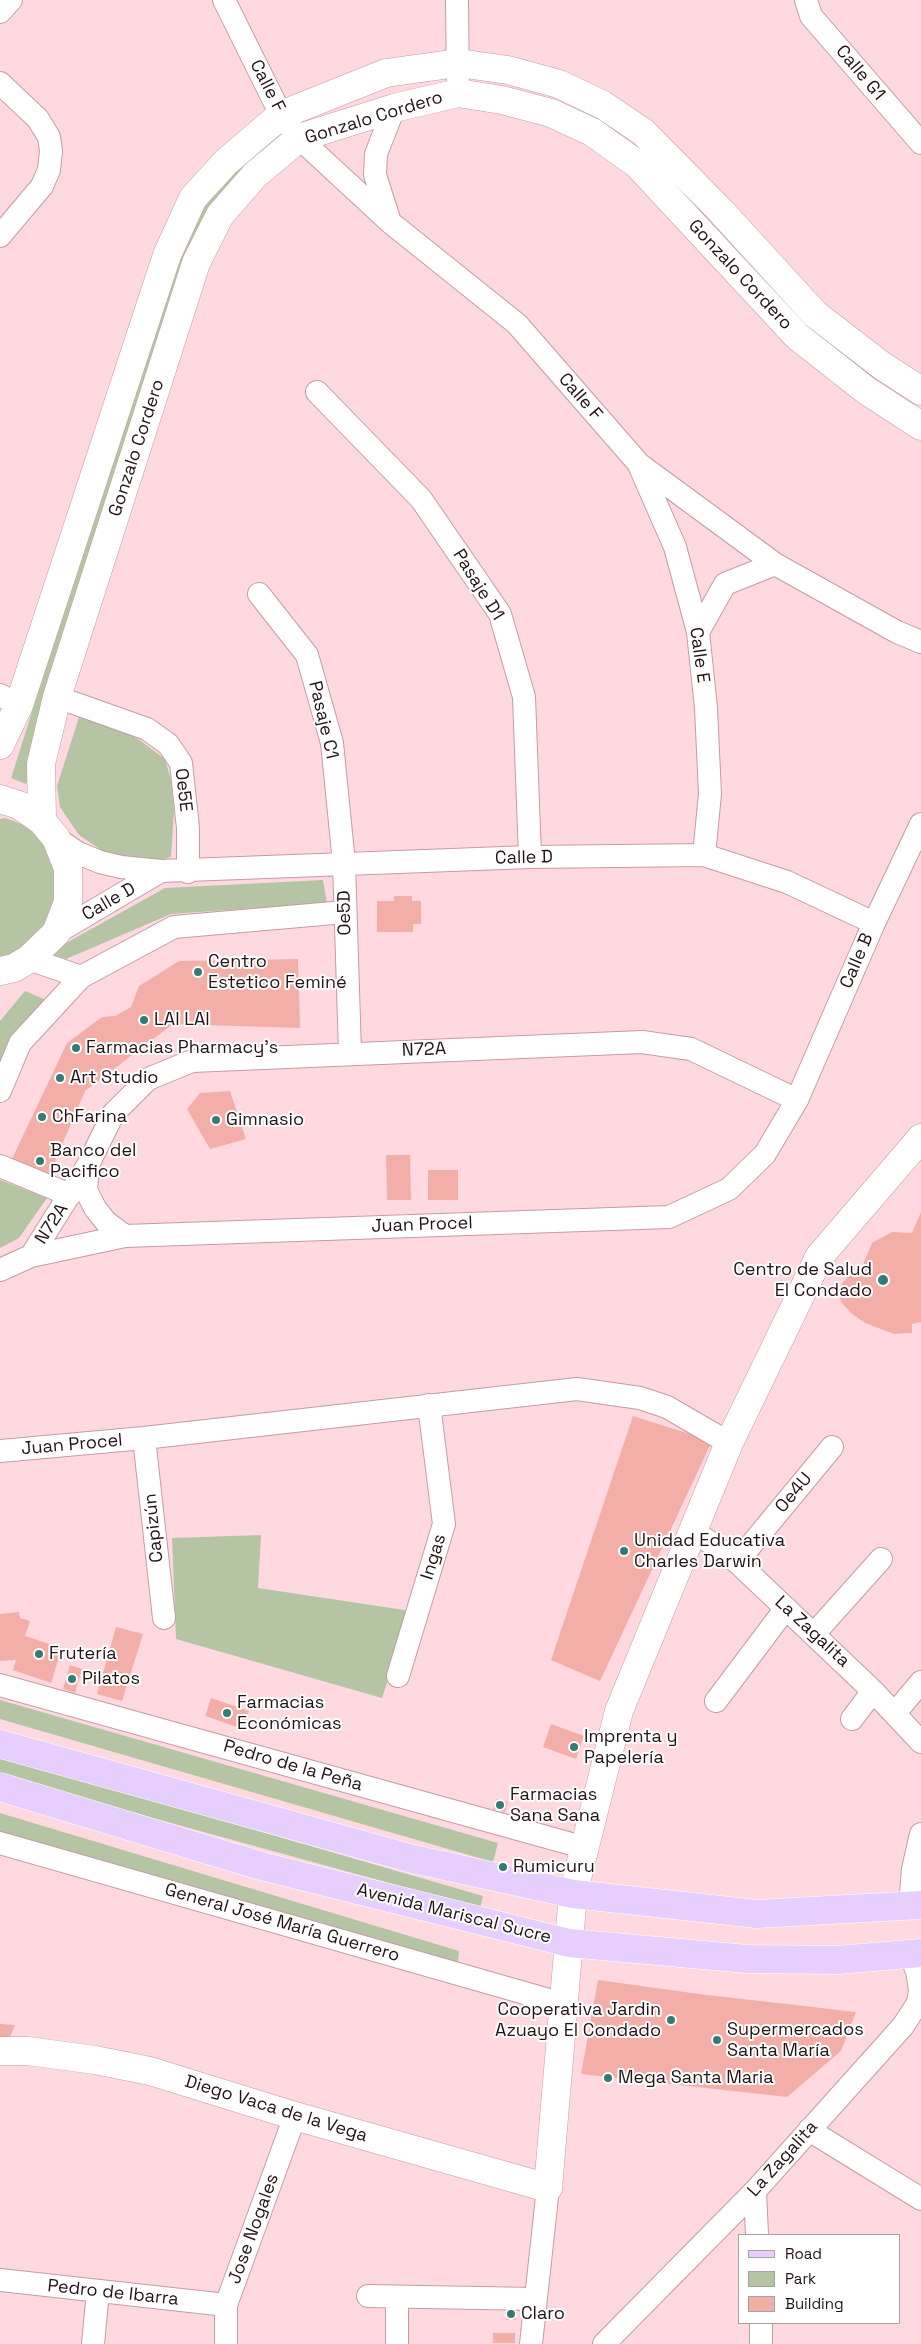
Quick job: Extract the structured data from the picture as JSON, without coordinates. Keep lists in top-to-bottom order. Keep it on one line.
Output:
{"streets":{"main road":["Avenida Mariscal Sucre"],"street":["Calle G1","Calle F","Gonzalo Cordero","Pasaje D1","Calle E","Pasaje C1","Oe5E","Calle D","Oe5D","Calle B","N72A","Juan Procel","Oe4U","Capizún","Ingas","La Zagalita","Pedro de la Peña","General José María Guerrero","Diego Vaca de la Vega","Jose Nogales","Pedro de Ibarra"]},"crossings":[["Calle F","Gonzalo Cordero"],["Calle F","Calle E"],["Gonzalo Cordero","Oe5E"],["Gonzalo Cordero","Calle D"],["Pasaje D1","Calle D"],["Calle E","Calle D"],["Pasaje C1","Calle D"],["Pasaje C1","Oe5D"],["Oe5E","Calle D"],["Calle D","Oe5D"],["Calle D","Calle B"],["Oe5D","N72A"],["Calle B","N72A"],["Calle B","Juan Procel"],["N72A","Juan Procel"],["Juan Procel","Capizún"],["Juan Procel","Ingas"],["Oe4U","La Zagalita"],["La Zagalita","Avenida Mariscal Sucre"],["Diego Vaca de la Vega","Jose Nogales"],["Jose Nogales","Pedro de Ibarra"]],"places":["Centro Estetico Feminé","LAI LAI","Farmacias Pharmacy's","Art Studio","ChFarina","Gimnasio","Banco del Pacifico","Centro de Salud El Condado","Unidad Educativa Charles Darwin","Frutería","Pilatos","Farmacias Económicas","Imprenta y Papelería","Farmacias Sana Sana","Rumicuru","Cooperativa Jardin Azuayo El Condado","Supermercados Santa María","Mega Santa Maria","Claro"],"legend":["Road","Park","Building"]}
